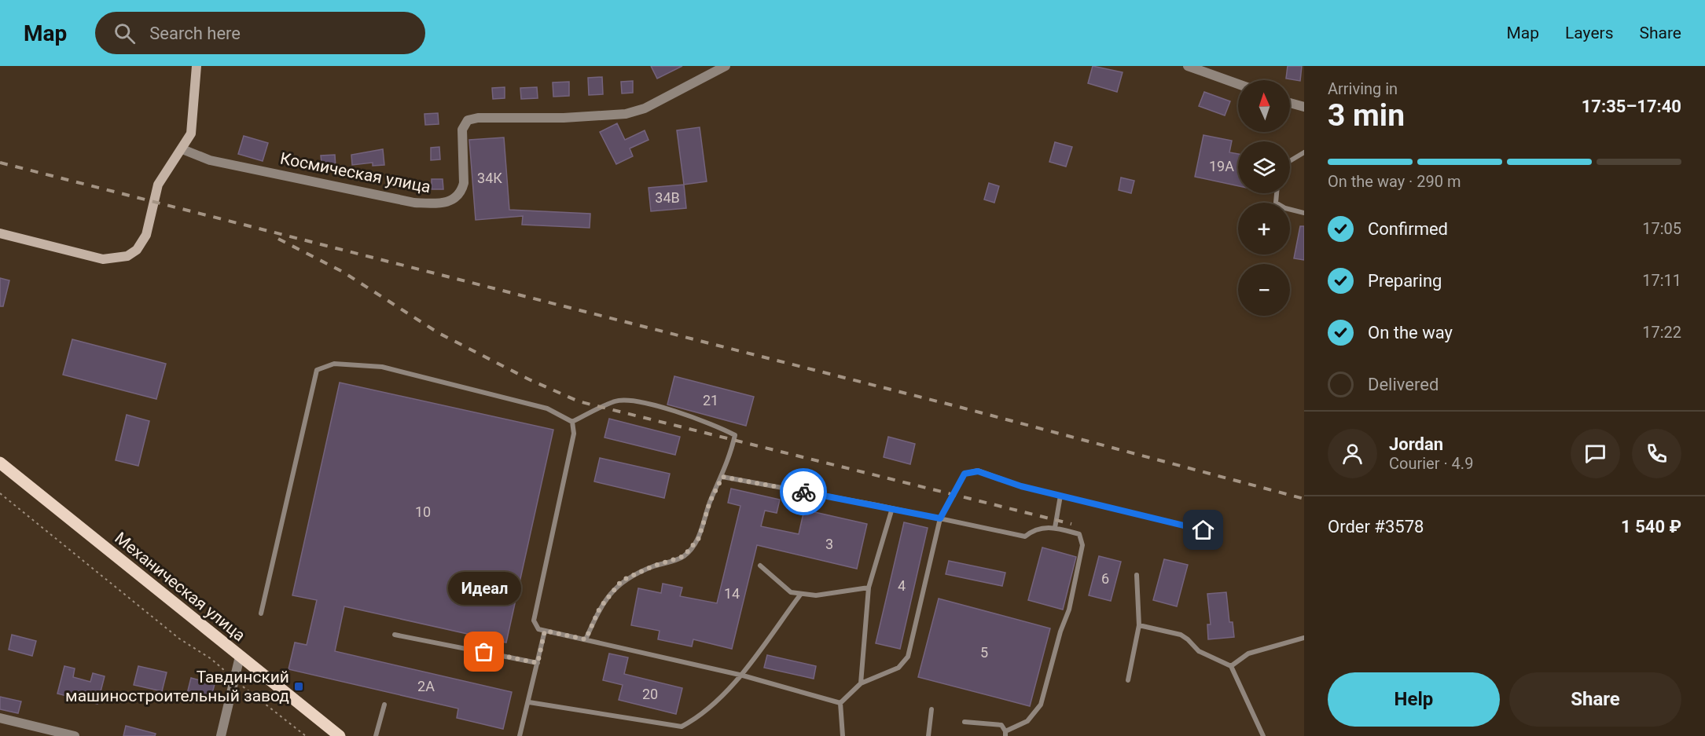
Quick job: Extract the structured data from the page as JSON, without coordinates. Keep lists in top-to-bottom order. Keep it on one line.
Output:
{"streets":{"main road":["Механическая улица"],"street":["Космическая улица"]},"places":{"other":["Идеал"],"transit":["Тавдинский машиностроительный завод"]},"house_numbers":["19А","34К","34В","21","10","3","6","4","14","5","2А","20"],"north":"top","page":{"header":"Map","search":"Search here","nav":["Map","Layers","Share"],"heading":["3 min","Arriving in","17:35–17:40"],"panel":["Jordan","Courier · 4.9","Order #3578","1 540 ₽"],"map_buttons":["+","−"],"bar":"On the way · 290 m","list":[["Confirmed","17:05"],["Preparing","17:11"],["On the way","17:22"],"Delivered"],"bubble":"Идеал","buttons":["Help","Share"]}}
